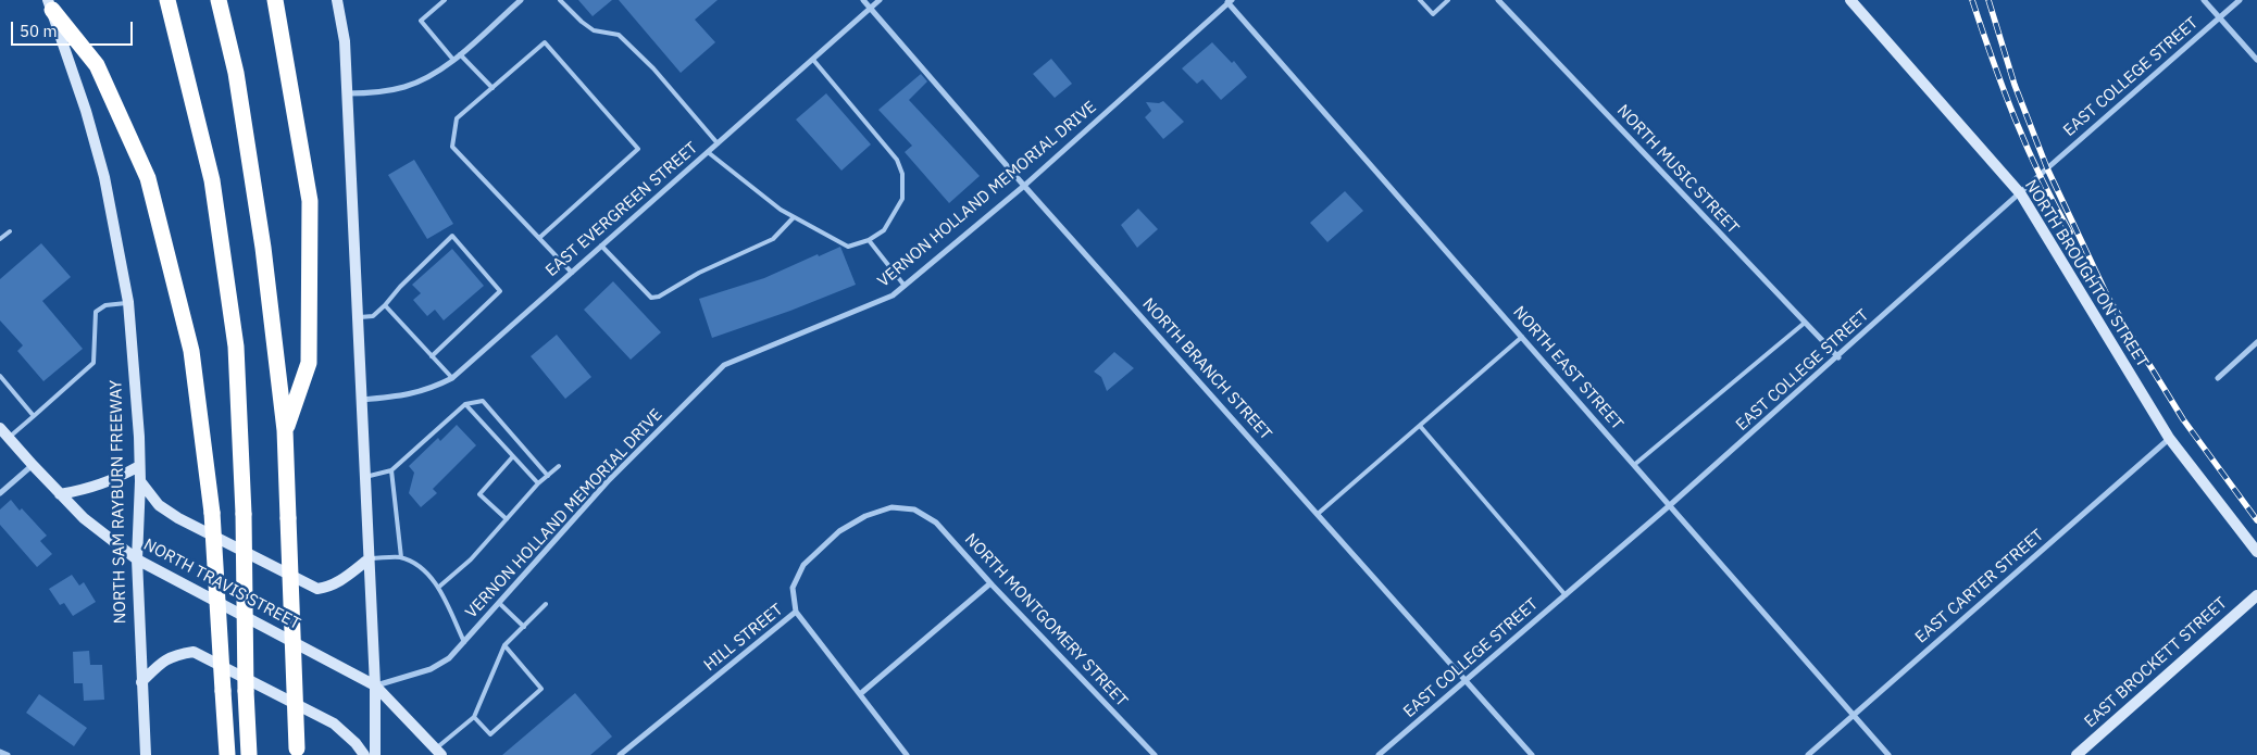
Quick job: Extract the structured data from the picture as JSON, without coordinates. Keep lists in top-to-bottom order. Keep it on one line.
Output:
{"streets":{"main road":["NORTH BROUGHTON STREET","NORTH SAM RAYBURN FREEWAY","NORTH TRAVIS STREET","EAST BROCKETT STREET"],"street":["EAST COLLEGE STREET","NORTH MUSIC STREET","VERNON HOLLAND MEMORIAL DRIVE","EAST EVERGREEN STREET","NORTH EAST STREET","NORTH BRANCH STREET","EAST CARTER STREET","NORTH MONTGOMERY STREET","HILL STREET"]},"crossings":[["EAST COLLEGE STREET","NORTH MUSIC STREET"],["EAST COLLEGE STREET","NORTH BROUGHTON STREET"],["EAST COLLEGE STREET","NORTH EAST STREET"],["EAST COLLEGE STREET","NORTH BRANCH STREET"],["VERNON HOLLAND MEMORIAL DRIVE","NORTH EAST STREET"],["VERNON HOLLAND MEMORIAL DRIVE","NORTH BRANCH STREET"],["VERNON HOLLAND MEMORIAL DRIVE","NORTH TRAVIS STREET"],["EAST EVERGREEN STREET","NORTH BRANCH STREET"],["NORTH BROUGHTON STREET","EAST CARTER STREET"],["NORTH EAST STREET","EAST CARTER STREET"],["NORTH SAM RAYBURN FREEWAY","NORTH TRAVIS STREET"],["NORTH MONTGOMERY STREET","HILL STREET"]],"scale_bar":"50 m"}
